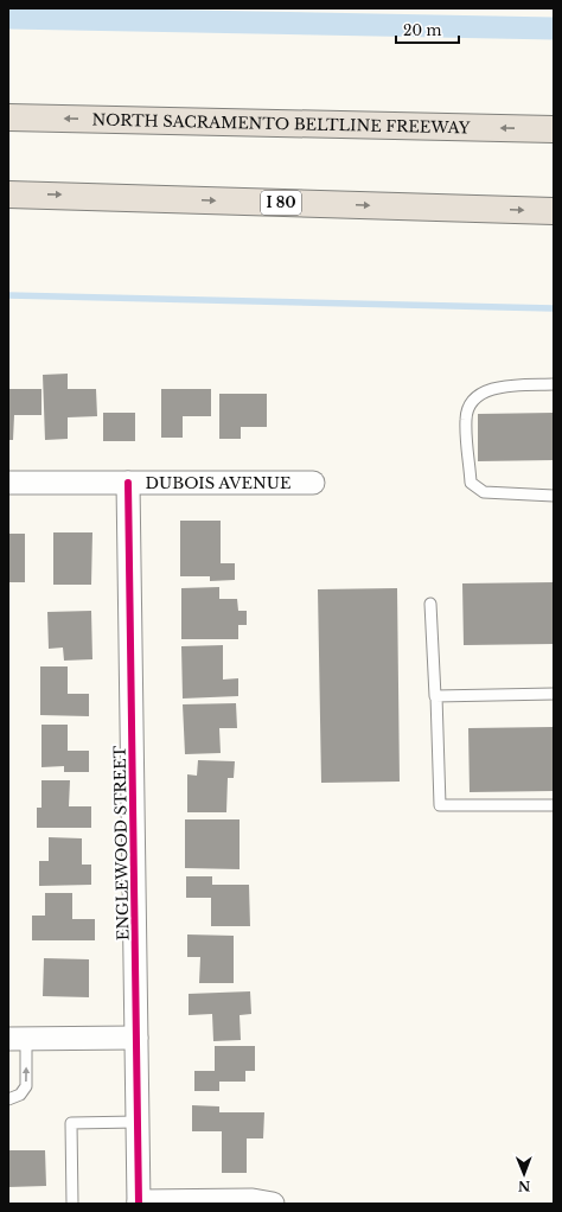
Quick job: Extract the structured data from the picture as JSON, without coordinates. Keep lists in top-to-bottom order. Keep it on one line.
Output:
{"streets":{"highway":["NORTH SACRAMENTO BELTLINE FREEWAY","I 80"],"street":["DUBOIS AVENUE","ENGLEWOOD STREET"]},"crossings":[["DUBOIS AVENUE","ENGLEWOOD STREET"]],"scale_bar":"20 m","north":"bottom"}
